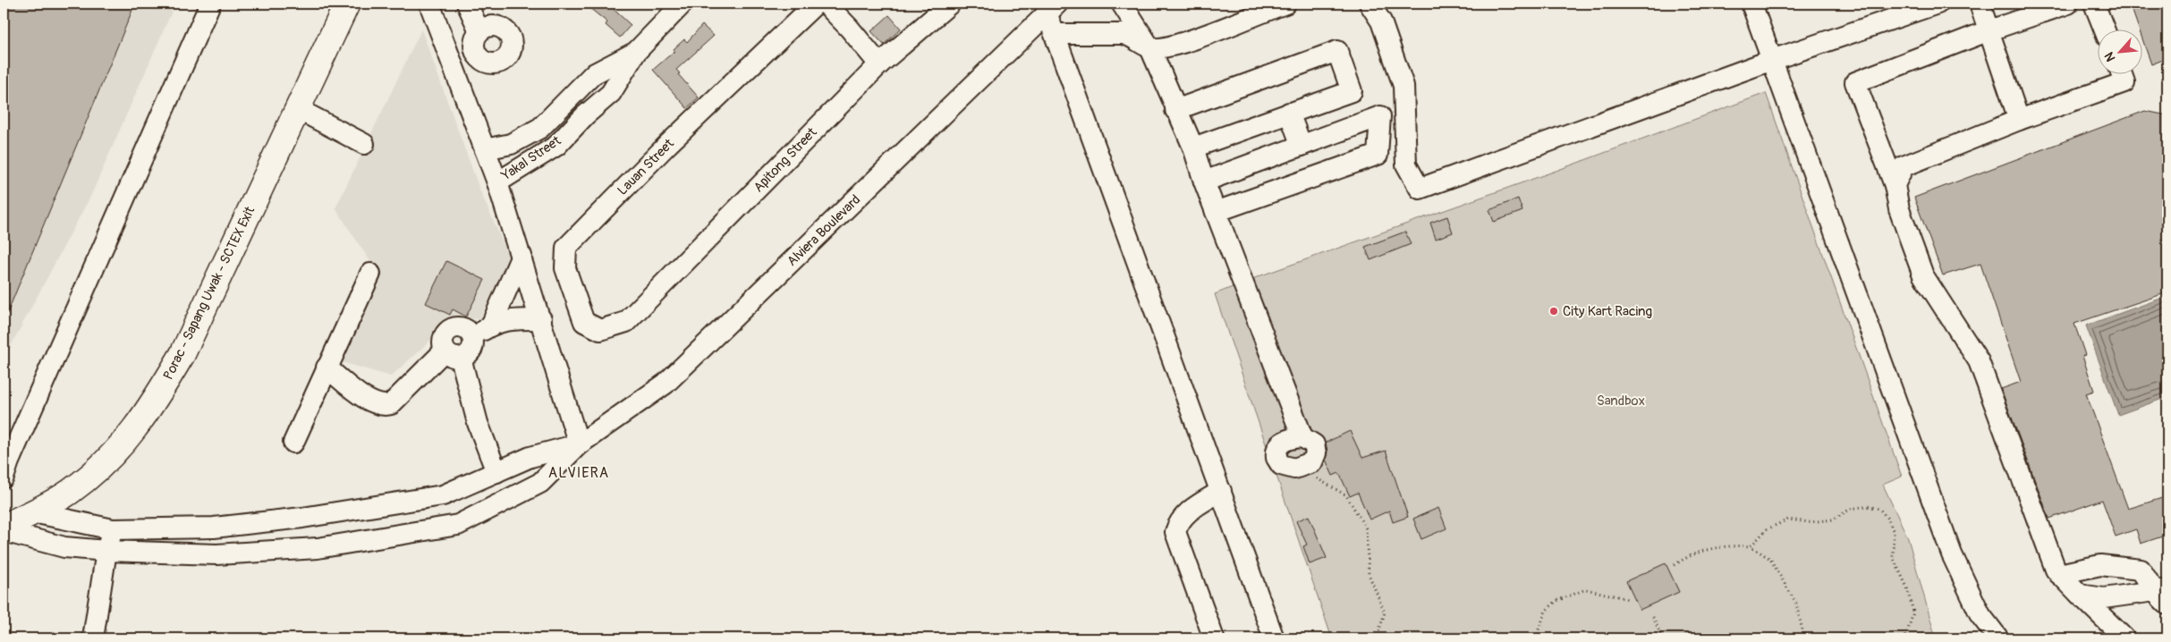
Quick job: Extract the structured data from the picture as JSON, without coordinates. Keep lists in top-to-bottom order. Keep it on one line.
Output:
{"streets":{"main road":["Porac - Sapang Uwak - SCTEX Exit"],"street":["Yakal Street","Apitong Street","Lauan Street","Alviera Boulevard"]},"crossings":[["Apitong Street","Lauan Street"]],"districts":["ALVIERA"],"parks":["Sandbox"],"places":["City Kart Racing"],"north":"bottom left"}
